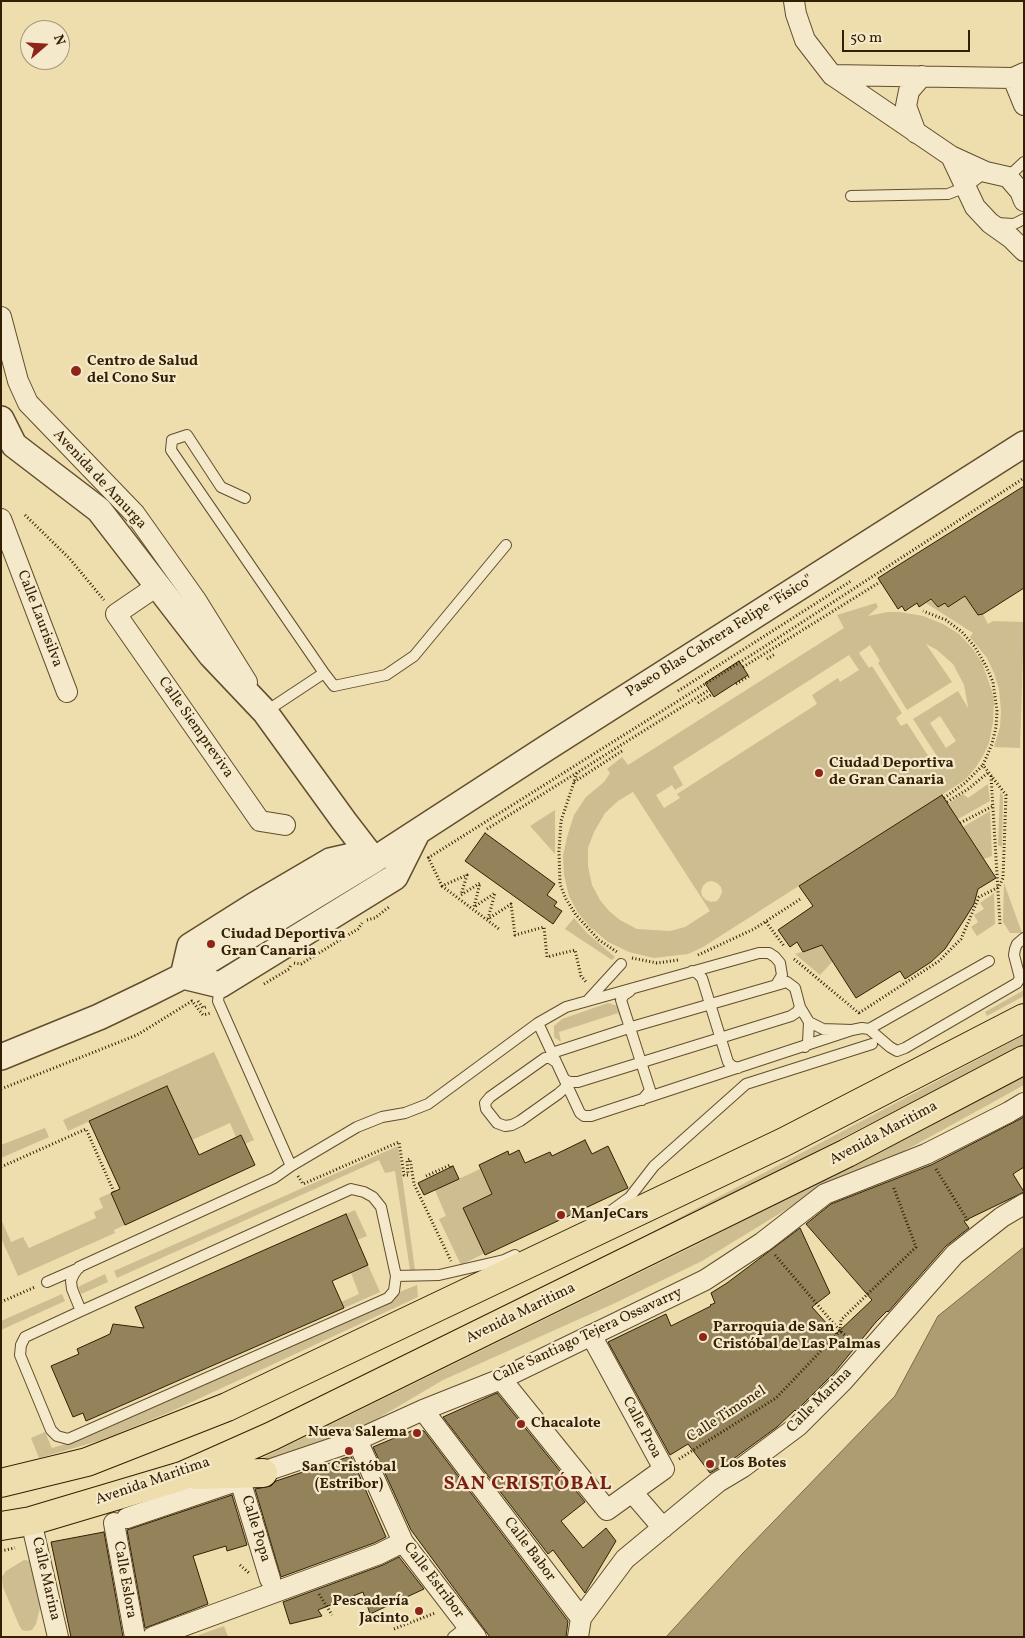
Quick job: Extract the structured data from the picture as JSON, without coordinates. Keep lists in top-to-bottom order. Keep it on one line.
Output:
{"streets":{"highway":["Avenida Maritima"],"street":["Avenida de Amurga","Calle Laurisilva","Paseo Blas Cabrera Felipe \"Físico\"","Calle Siempreviva","Calle Santiago Tejera Ossavarry","Calle Marina","Calle Proa","Calle Popa","Calle Babor","Calle Eslora","Calle Estribor"],"path":["Calle Timonel"]},"crossings":[["Avenida de Amurga","Paseo Blas Cabrera Felipe \"Físico\""],["Avenida Maritima","Calle Marina"],["Calle Santiago Tejera Ossavarry","Calle Proa"],["Calle Santiago Tejera Ossavarry","Calle Popa"],["Calle Santiago Tejera Ossavarry","Calle Babor"],["Calle Santiago Tejera Ossavarry","Calle Eslora"],["Calle Santiago Tejera Ossavarry","Calle Estribor"],["Calle Marina","Calle Babor"],["Calle Timonel","Calle Proa"]],"districts":["SAN CRISTÓBAL"],"places":["Centro de Salud del Cono Sur","Ciudad Deportiva de Gran Canaria","Ciudad Deportiva Gran Canaria","ManJeCars","Parroquia de San Cristóbal de Las Palmas","Chacalote","Nueva Salema","San Cristóbal (Estribor)","Los Botes","Pescadería Jacinto"],"scale_bar":"50 m","north":"right"}
